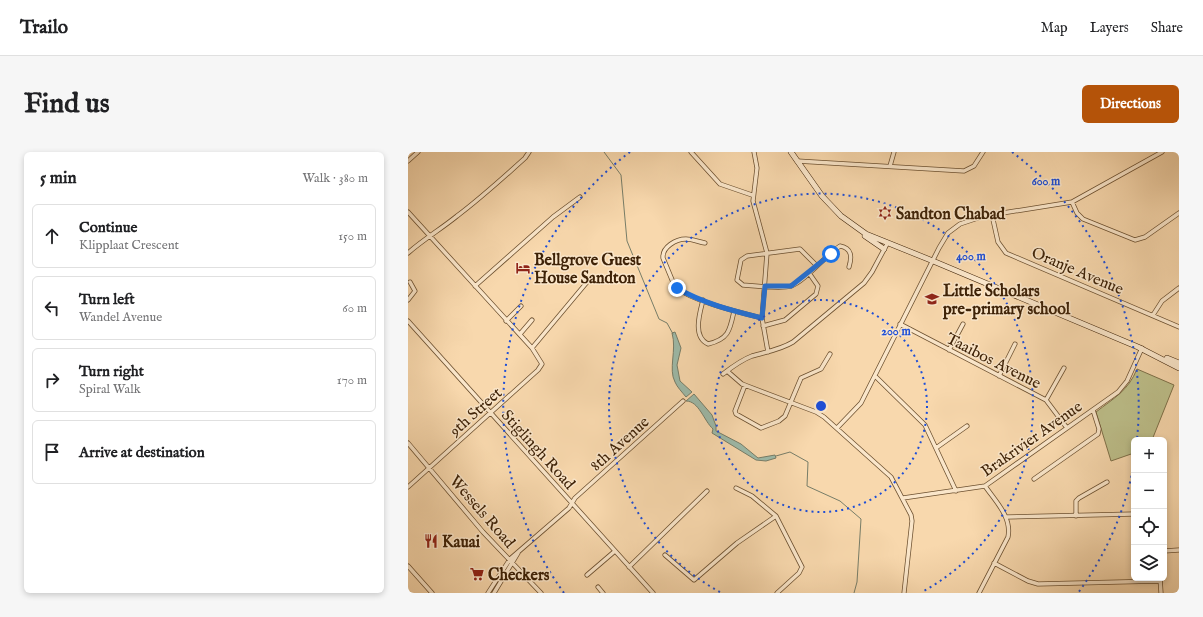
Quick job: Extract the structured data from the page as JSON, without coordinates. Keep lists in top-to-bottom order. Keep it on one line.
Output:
{"streets":{"street":["Oranje Avenue","Taaibos Avenue","9th Street","Brakrivier Avenue","8th Avenue","Stiglingh Road","Wessels Road"]},"crossings":[["Taaibos Avenue","Brakrivier Avenue"],["9th Street","Stiglingh Road"],["9th Street","Wessels Road"],["8th Avenue","Stiglingh Road"],["8th Avenue","Wessels Road"]],"places":{"synagogue":["Sandton Chabad"],"hotel":["Bellgrove Guest House Sandton"],"school or university":["Little Scholars pre-primary school"],"restaurant":["Kauai"],"supermarket":["Checkers"]},"page":{"header":"Trailo","nav":["Map","Layers","Share"],"buttons":"Directions","title":"Find us","heading":["5 min","Walk · 380 m"],"list":[["Continue","Klipplaat Crescent","150 m"],["Turn left","Wandel Avenue","60 m"],["Turn right","Spiral Walk","170 m"],"Arrive at destination"],"map_buttons":["+","−"]},"rings":["600 m","400 m","200 m"]}
